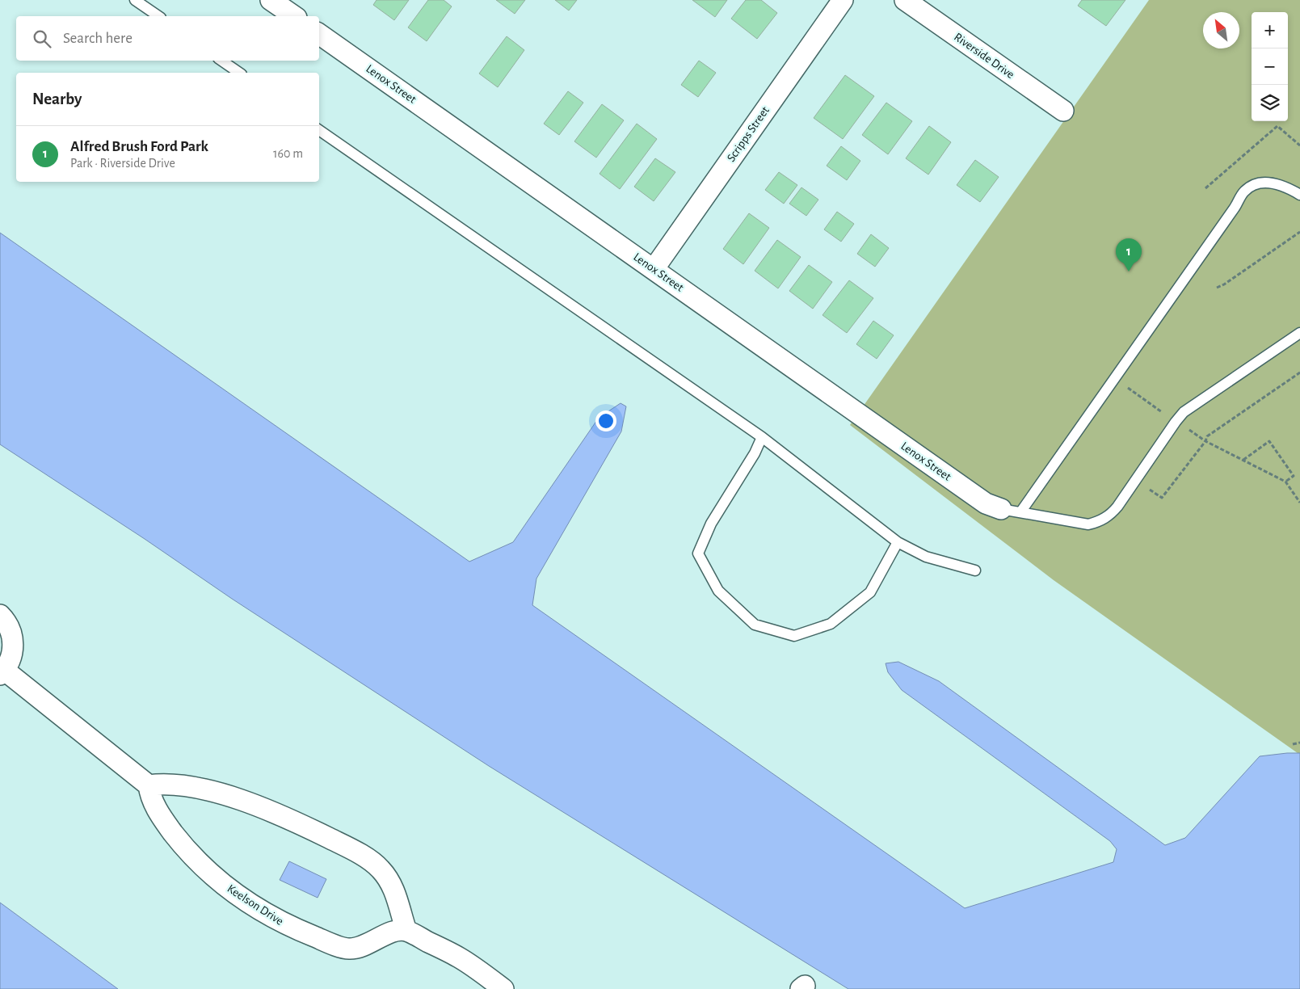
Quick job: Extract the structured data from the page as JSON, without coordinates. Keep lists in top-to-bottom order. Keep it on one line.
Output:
{"streets":{"street":["Riverside Drive","Lenox Street","Scripps Street","Keelson Drive"]},"crossings":[["Lenox Street","Scripps Street"]],"north":"top left","page":{"map_buttons":["+","−"],"search":"Search here","heading":"Nearby","list":[{"mark":"1","name":"Alfred Brush Ford Park","note":"Park · Riverside Drive","value":"160 m"}],"pins":"1"}}
